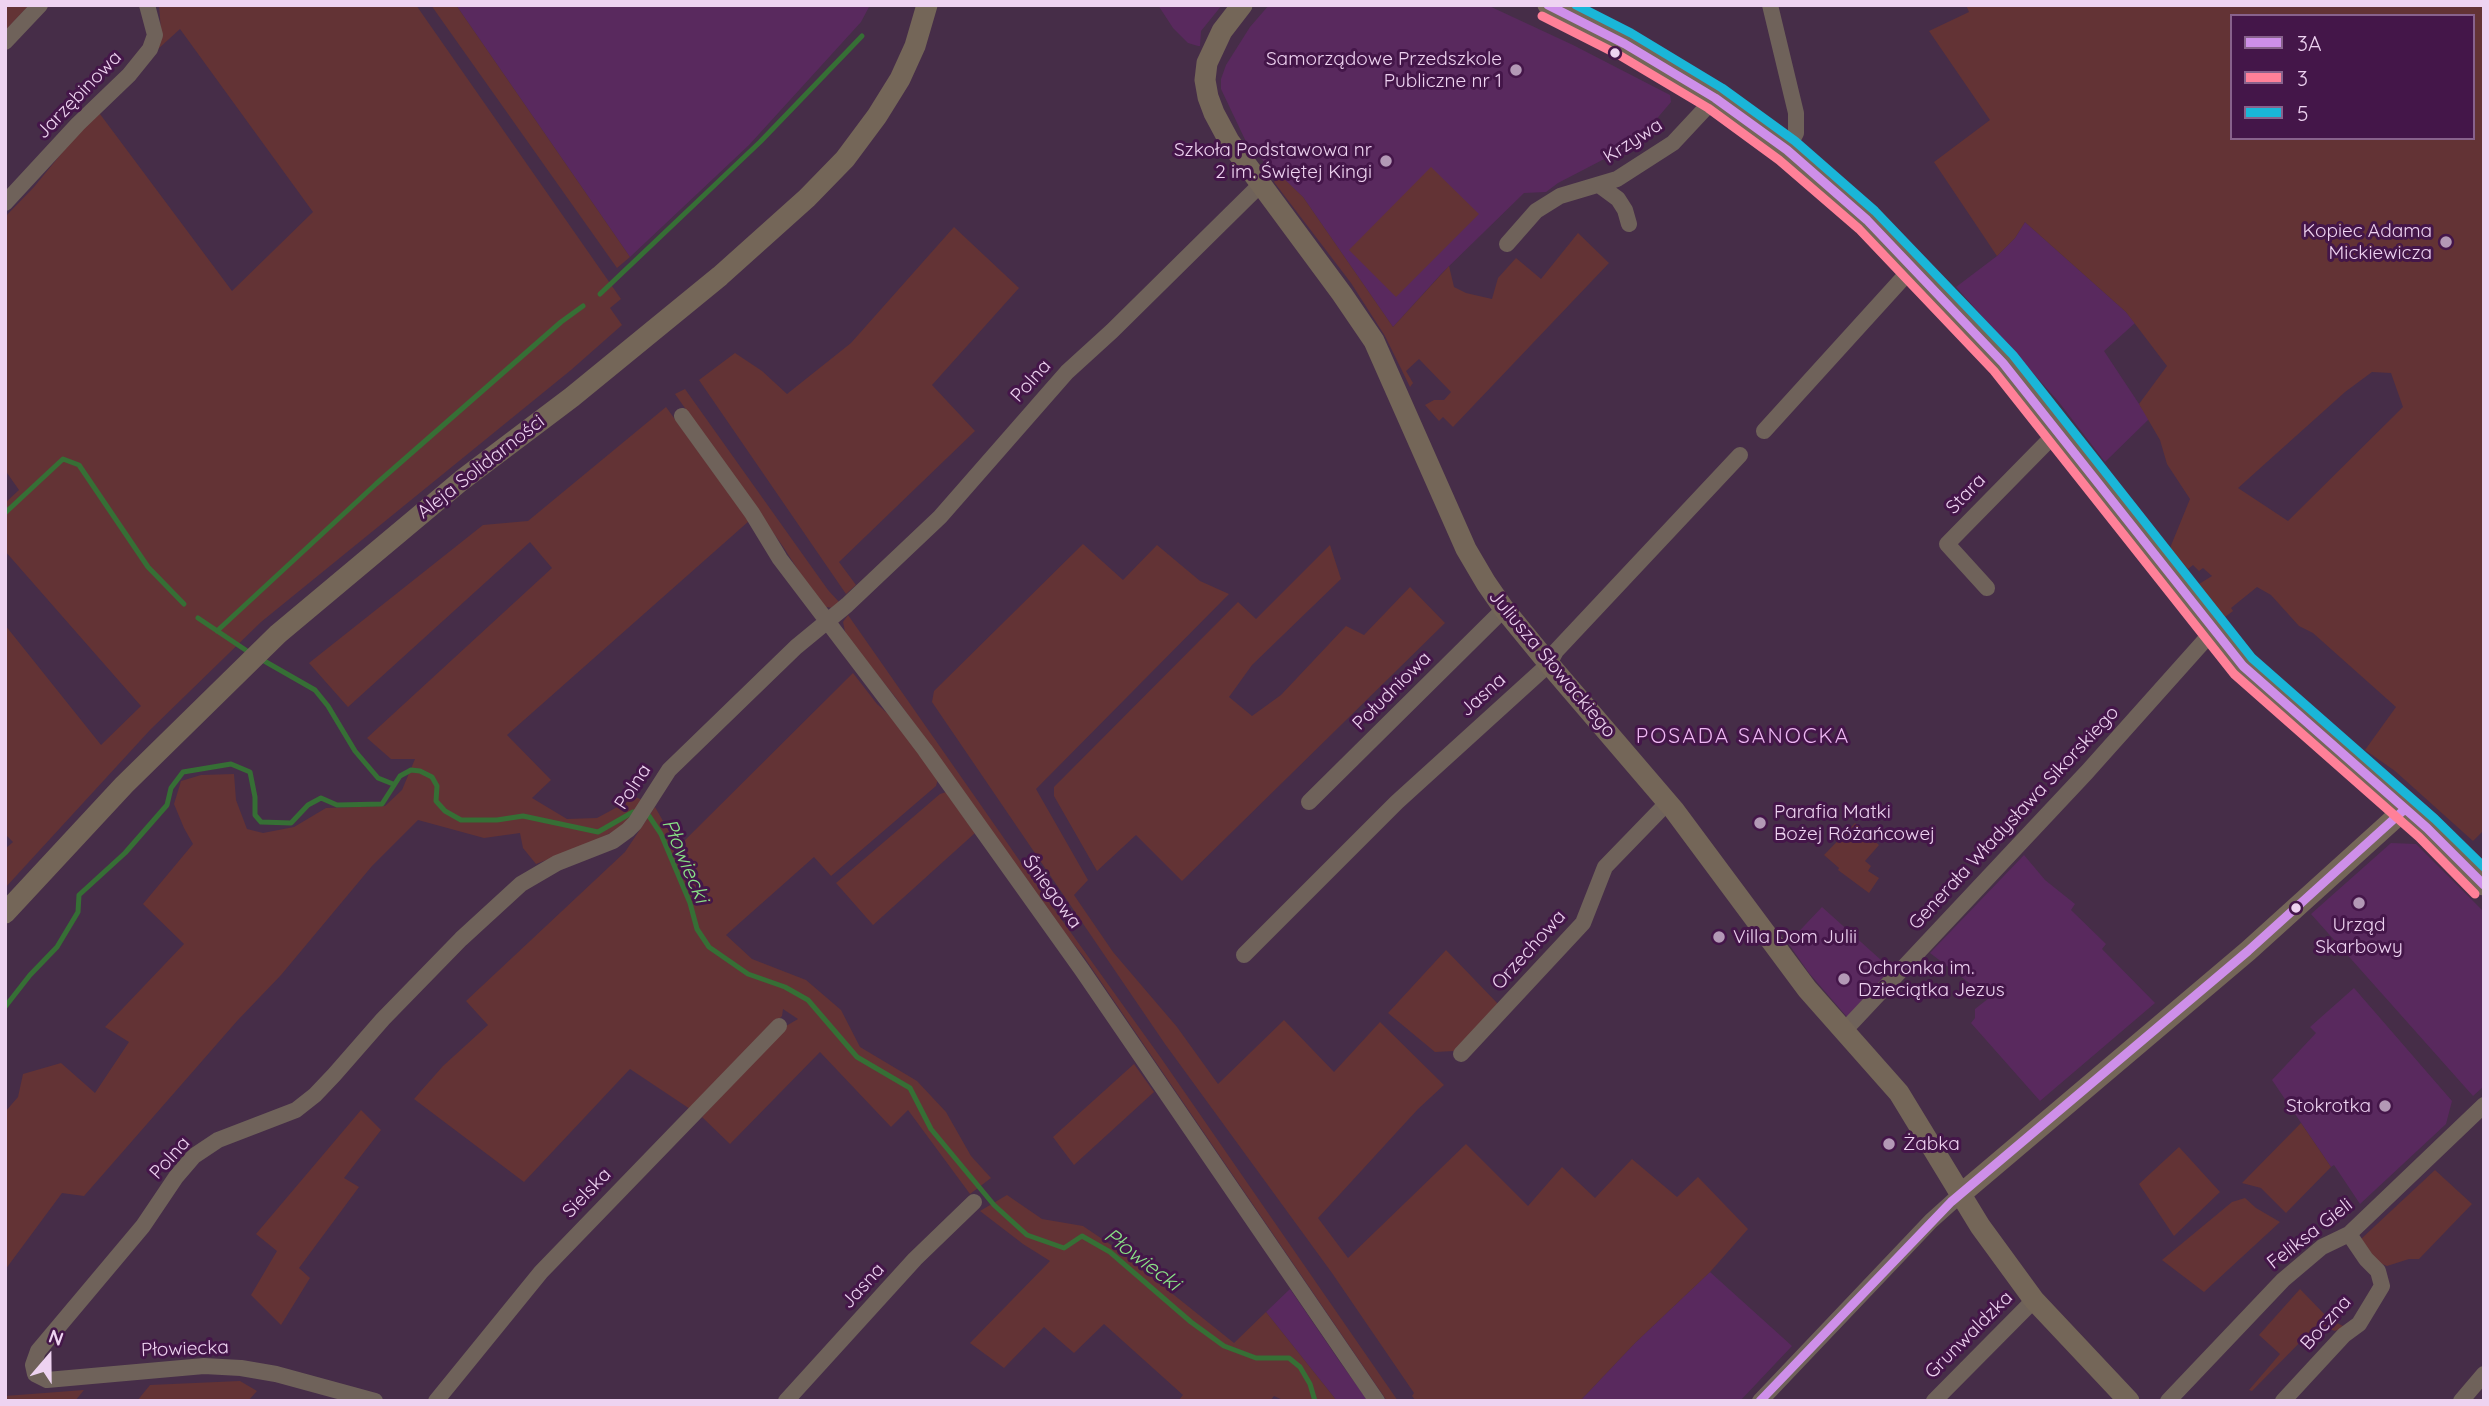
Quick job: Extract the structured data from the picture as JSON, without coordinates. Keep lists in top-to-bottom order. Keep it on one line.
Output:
{"streets":{"street":["Jarzębinowa","Krzywa","Polna","Aleja Solidarności","Stara","Juliusza Słowackiego","Południowa","Jasna","Generała Władysława Sikorskiego","Śniegowa","Orzechowa","Sielska","Feliksa Gieli","Boczna","Grunwaldzka","Płowiecka"]},"crossings":[["Polna","Juliusza Słowackiego"],["Polna","Śniegowa"],["Polna","Płowiecka"],["Juliusza Słowackiego","Południowa"],["Juliusza Słowackiego","Jasna"],["Juliusza Słowackiego","Generała Władysława Sikorskiego"],["Juliusza Słowackiego","Orzechowa"],["Juliusza Słowackiego","Grunwaldzka"],["Feliksa Gieli","Boczna"]],"districts":["POSADA SANOCKA"],"water":["Płowiecki"],"places":["Samorządowe Przedszkole Publiczne nr 1","Szkoła Podstawowa nr 2 im. Świętej Kingi","Kopiec Adama Mickiewicza","Parafia Matki Bożej Różańcowej","Urząd Skarbowy","Villa Dom Julii","Ochronka im. Dzieciątka Jezus","Stokrotka","Żabka"],"lines":["transit line 3A","transit line 5","transit line 3"],"legend":["3A","3","5"],"north":"top"}
